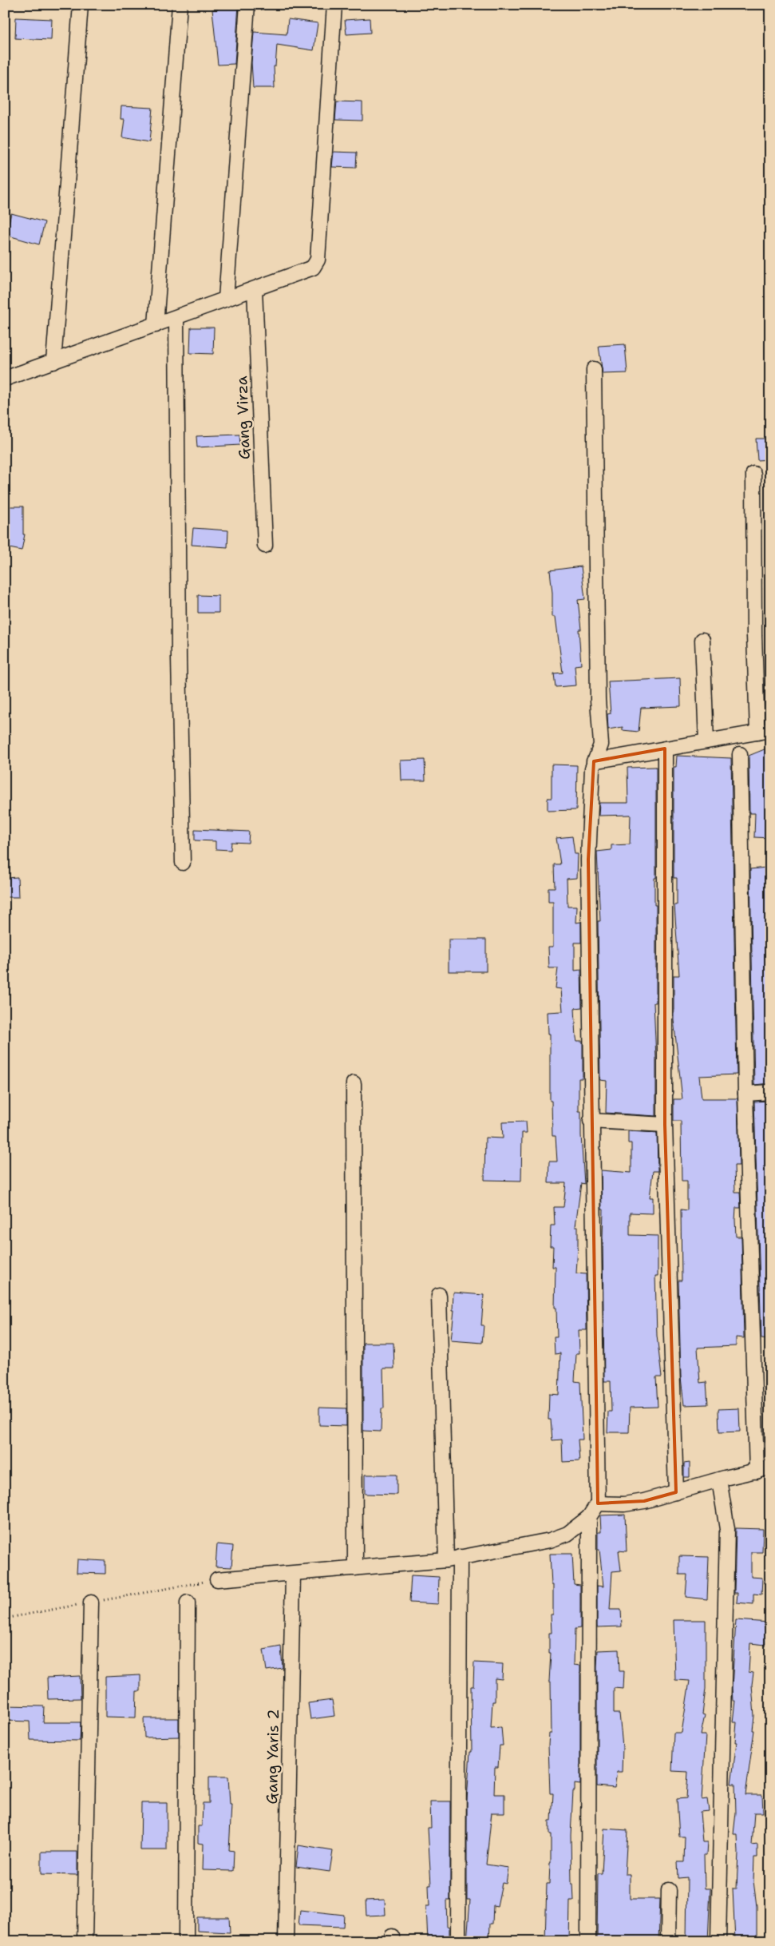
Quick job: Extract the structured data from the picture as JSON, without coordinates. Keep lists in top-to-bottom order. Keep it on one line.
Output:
{"streets":{"street":["Gang Virza","Gang Yaris 2"]}}
